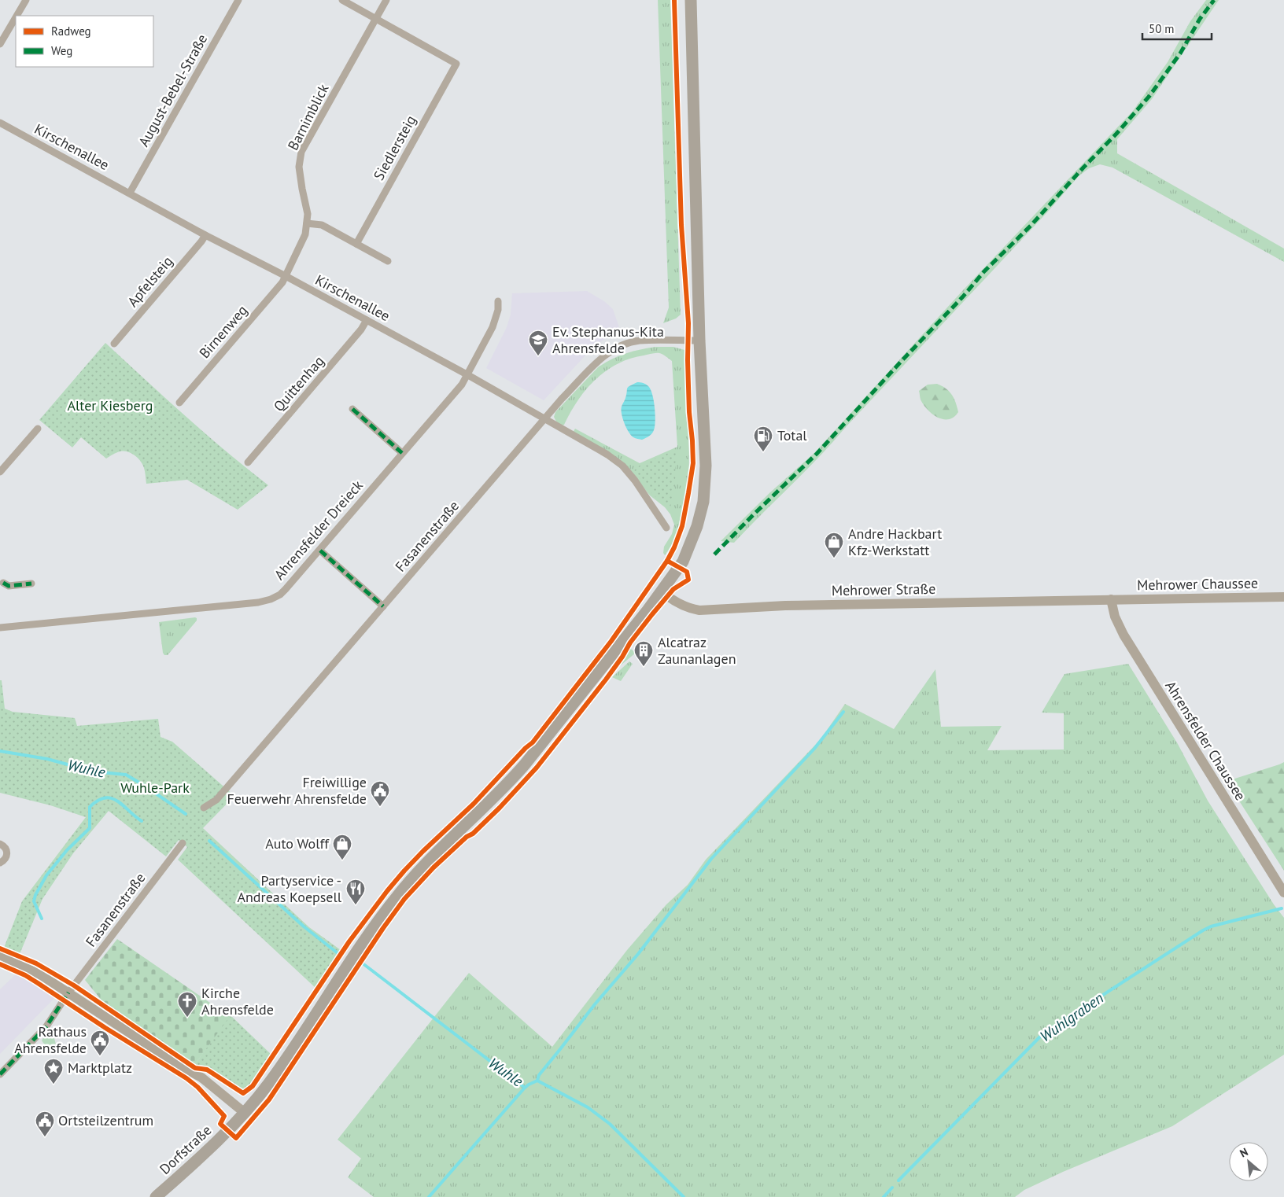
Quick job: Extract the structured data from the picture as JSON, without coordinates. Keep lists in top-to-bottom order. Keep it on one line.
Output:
{"streets":{"main road":["Mehrower Chaussee","Mehrower Straße","Ahrensfelder Chaussee","Dorfstraße"],"street":["August-Bebel-Straße","Barnimblick","Kirschenallee","Siedlersteig","Apfelsteig","Birnenweg","Quittenhag","Ahrensfelder Dreieck","Fasanenstraße"]},"crossings":[["August-Bebel-Straße","Kirschenallee"],["Barnimblick","Kirschenallee"],["Barnimblick","Siedlersteig"],["Barnimblick","Birnenweg"],["Kirschenallee","Apfelsteig"],["Kirschenallee","Birnenweg"],["Kirschenallee","Quittenhag"],["Kirschenallee","Ahrensfelder Dreieck"],["Kirschenallee","Fasanenstraße"],["Fasanenstraße","Dorfstraße"],["Mehrower Chaussee","Mehrower Straße"],["Mehrower Chaussee","Ahrensfelder Chaussee"],["Mehrower Straße","Ahrensfelder Chaussee"],["Mehrower Straße","Dorfstraße"]],"water":["Wuhle","Wuhlgraben"],"parks":["Alter Kiesberg","Wuhle-Park"],"places":{"school or university":["Ev. Stephanus-Kita Ahrensfelde"],"fuel station":["Total"],"shop":["Andre Hackbart Kfz-Werkstatt","Auto Wolff"],"building":["Alcatraz Zaunanlagen"],"public building":["Freiwillige Feuerwehr Ahrensfelde","Rathaus Ahrensfelde","Ortsteilzentrum"],"restaurant":["Partyservice - Andreas Koepsell"],"church":["Kirche Ahrensfelde"],"place":["Marktplatz"]},"legend":["Radweg","Weg"],"scale_bar":"50 m","north":"top left"}
